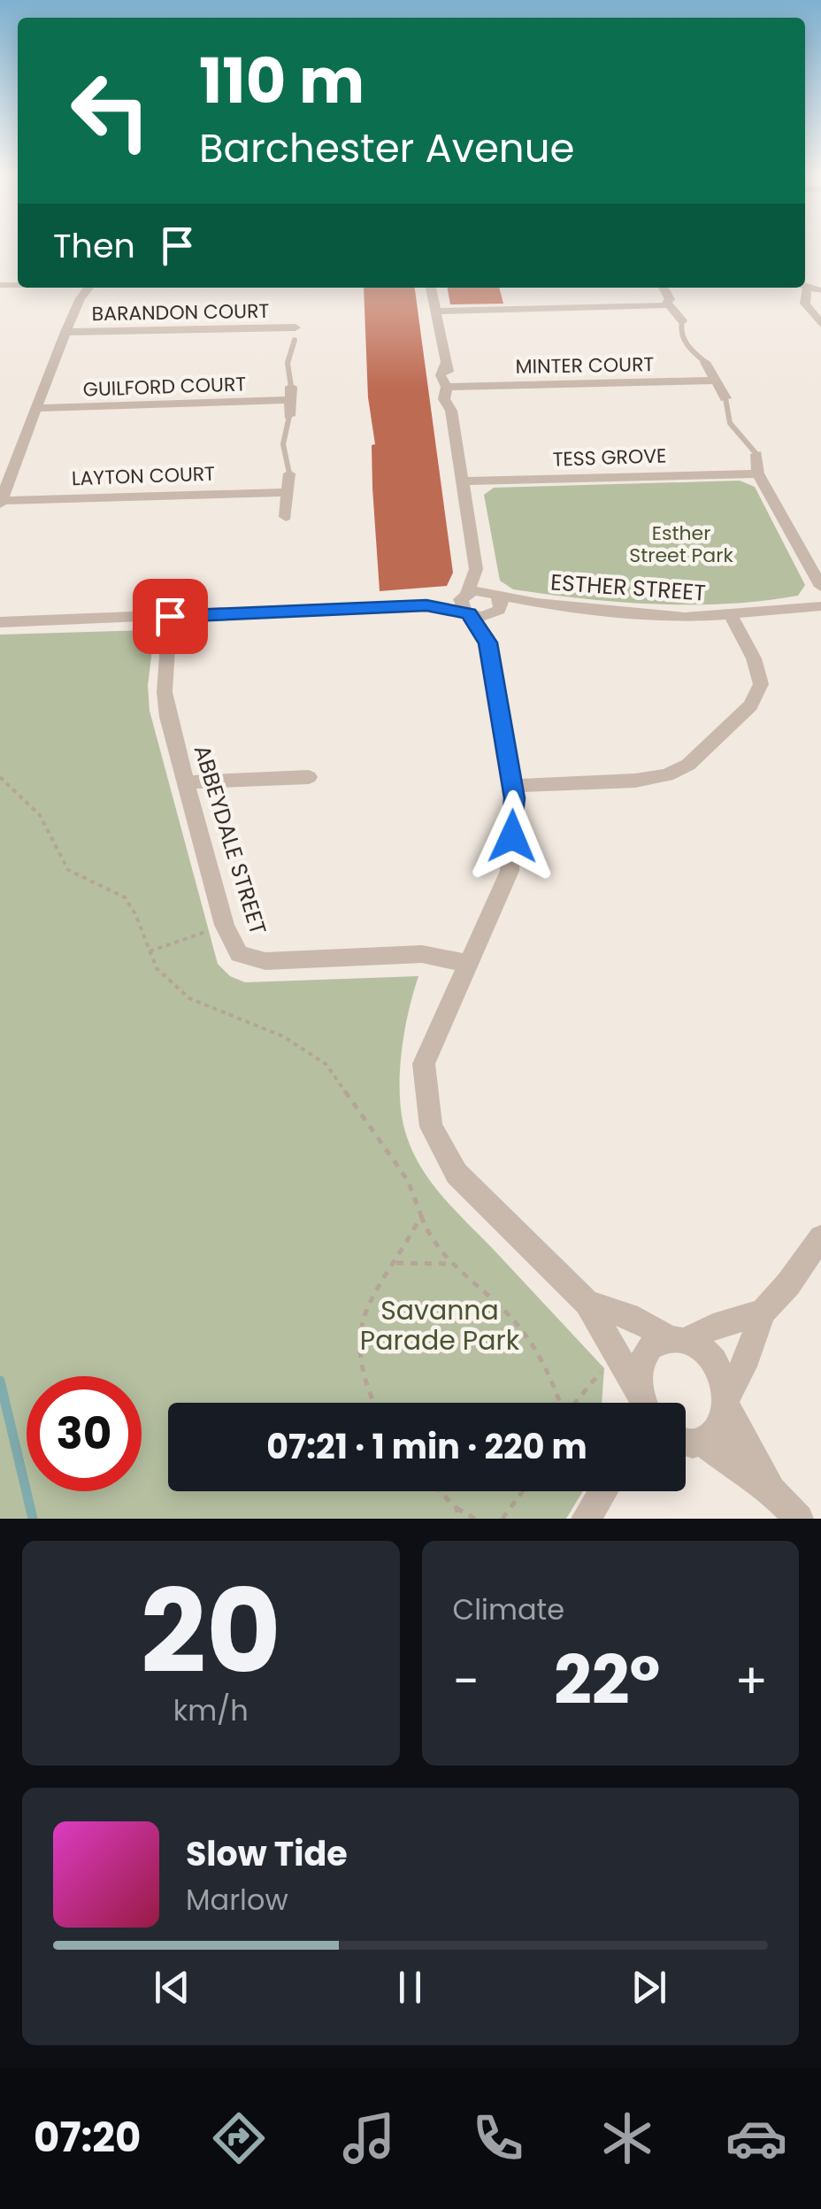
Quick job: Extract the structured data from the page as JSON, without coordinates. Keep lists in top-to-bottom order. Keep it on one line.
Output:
{"streets":{"street":["BARANDON COURT","MINTER COURT","GUILFORD COURT","TESS GROVE","LAYTON COURT","ESTHER STREET","ABBEYDALE STREET"]},"parks":["Esther Street Park","Savanna Parade Park"],"page":{"turn":["110 m","Barchester Avenue"],"then":"Then","limit":"30","trip":"07:21 · 1 min · 220 m","tile":[["20","km/h"],"Climate"],"heat":["−","22°","+"],"song":["Slow Tide","Marlow"],"tabs":"07:20"}}
